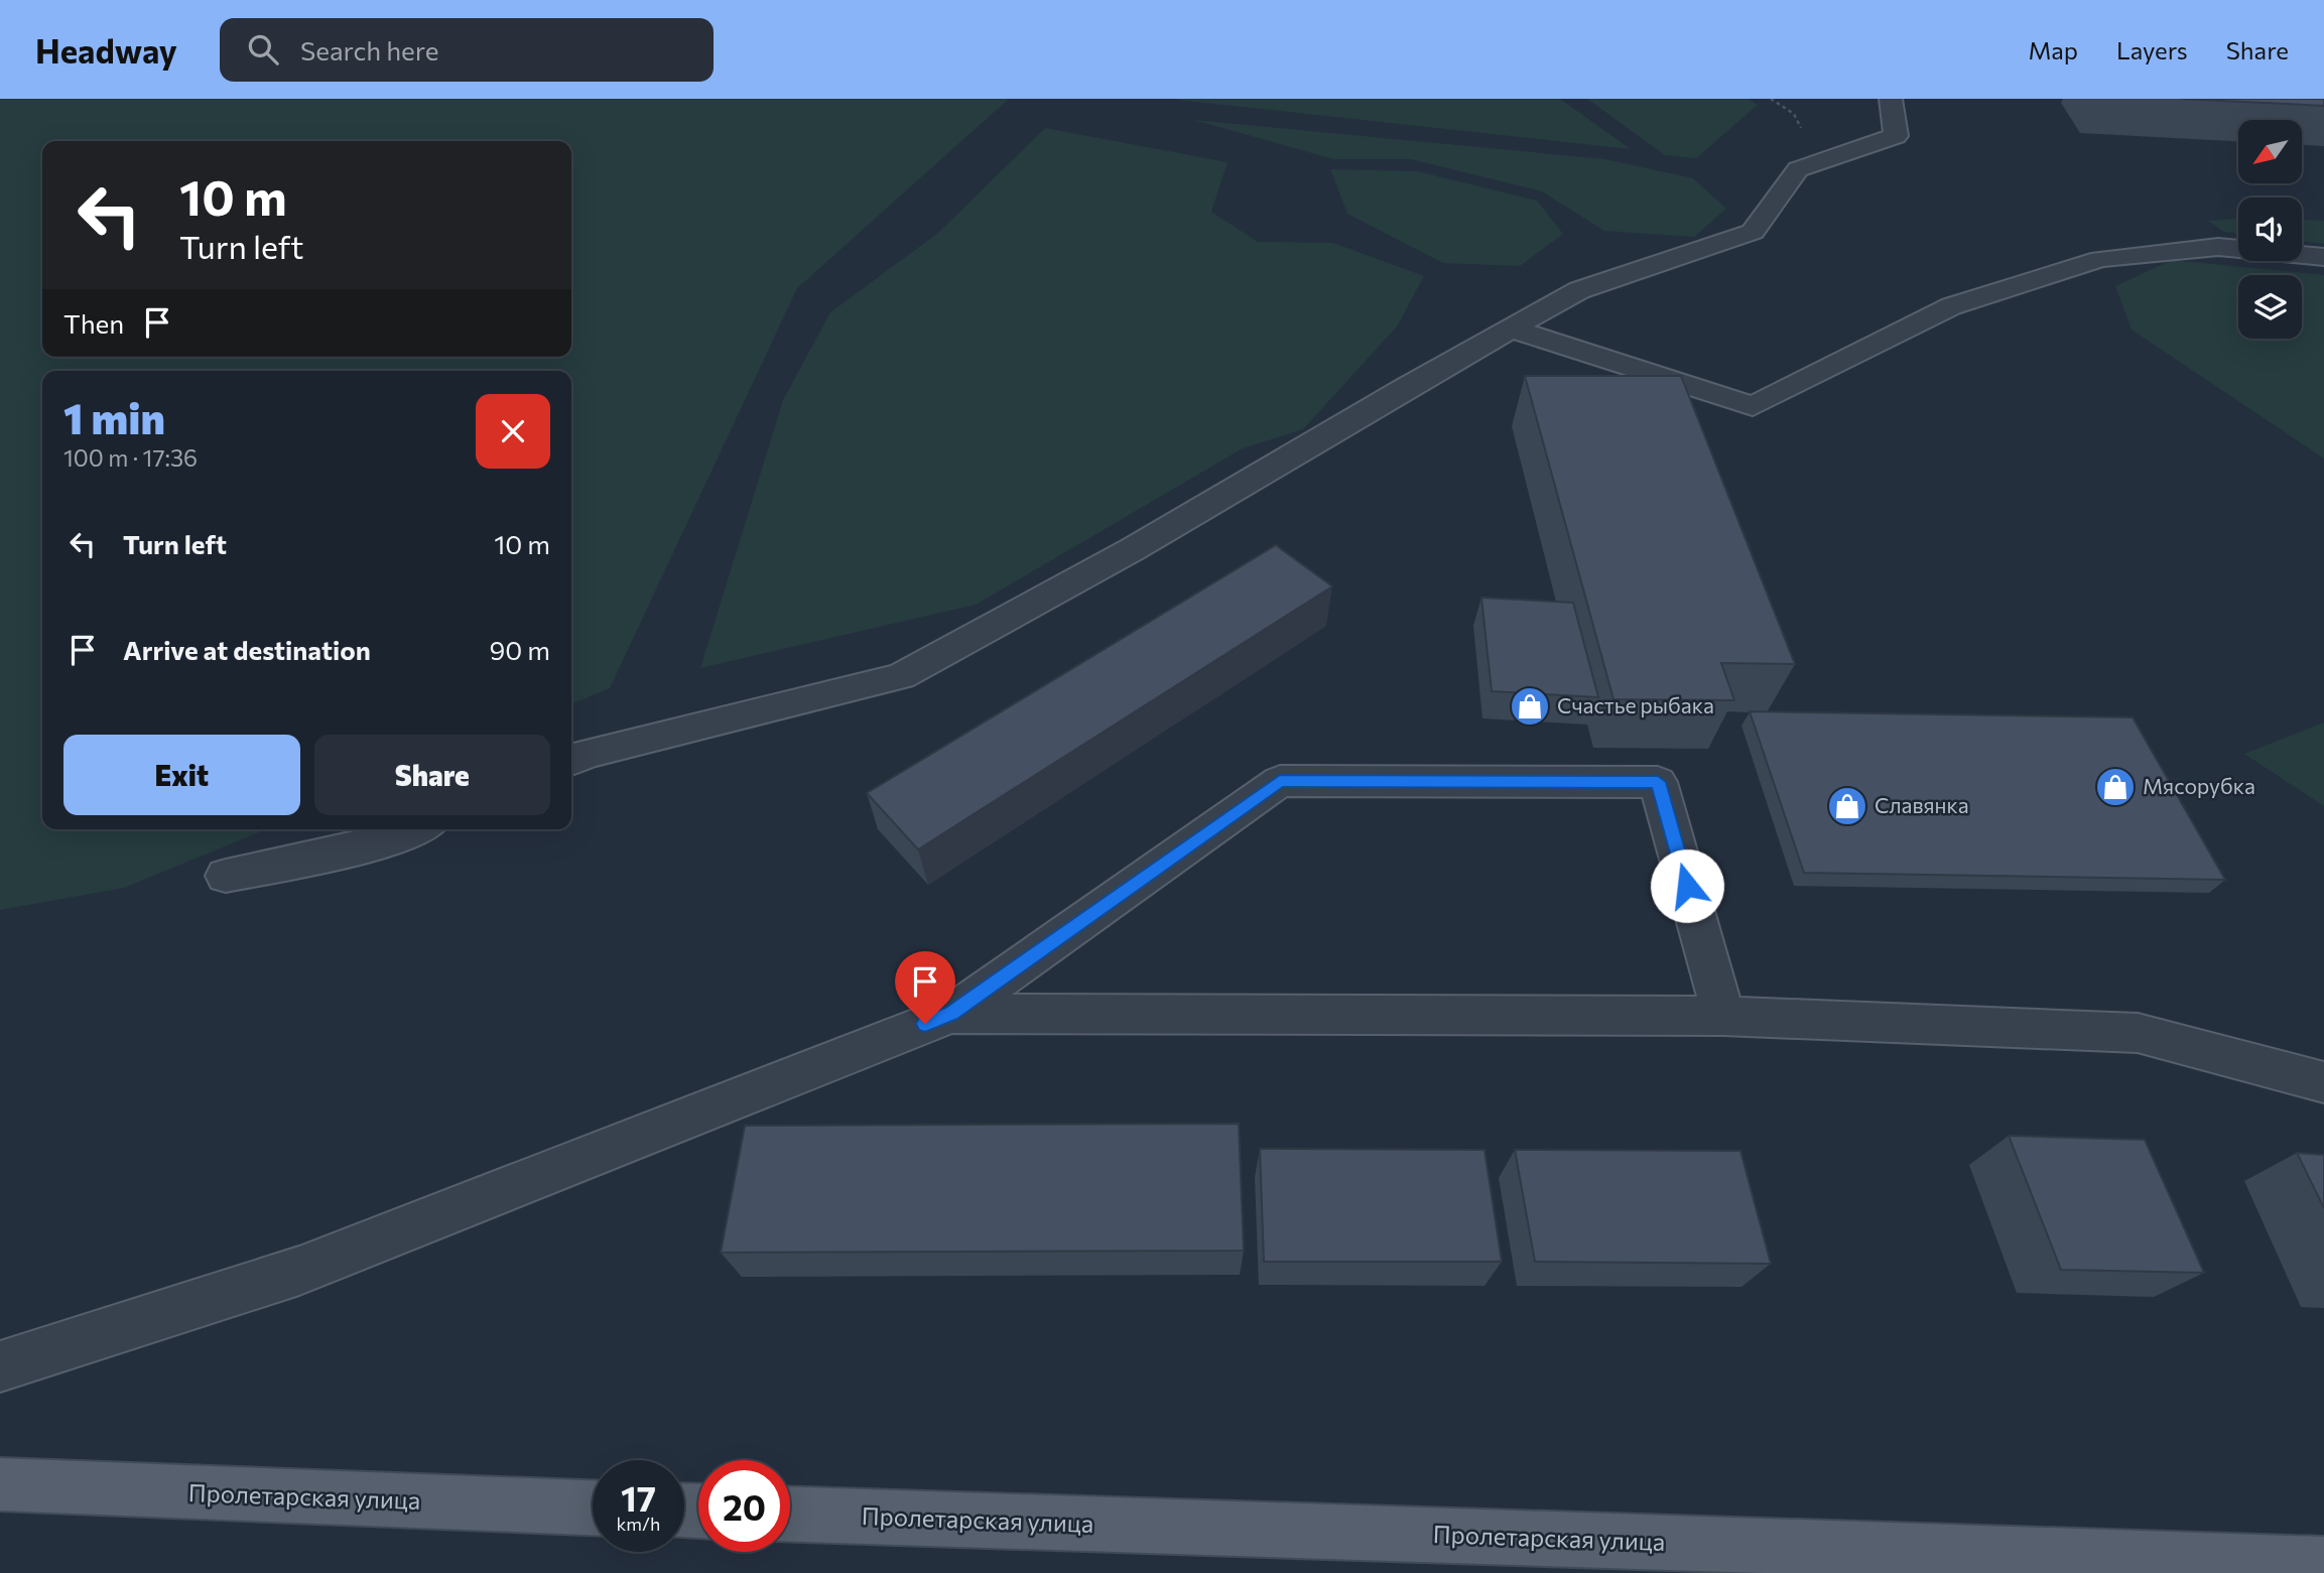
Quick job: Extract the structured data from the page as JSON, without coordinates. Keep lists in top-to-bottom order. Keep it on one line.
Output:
{"streets":{"main road":["Пролетарская улица"]},"places":{"shop":["Счастье рыбака","Мясорубка","Славянка"]},"north":"bottom left","page":{"header":"Headway","search":"Search here","nav":["Map","Layers","Share"],"turn":["10 m","Turn left"],"then":"Then","heading":["1 min","100 m · 17:36"],"list":[{"name":"Turn left","value":"10 m"},{"name":"Arrive at destination","value":"90 m"}],"buttons":["Exit","Share"],"speed":"17 km/h","limit":"20"}}
